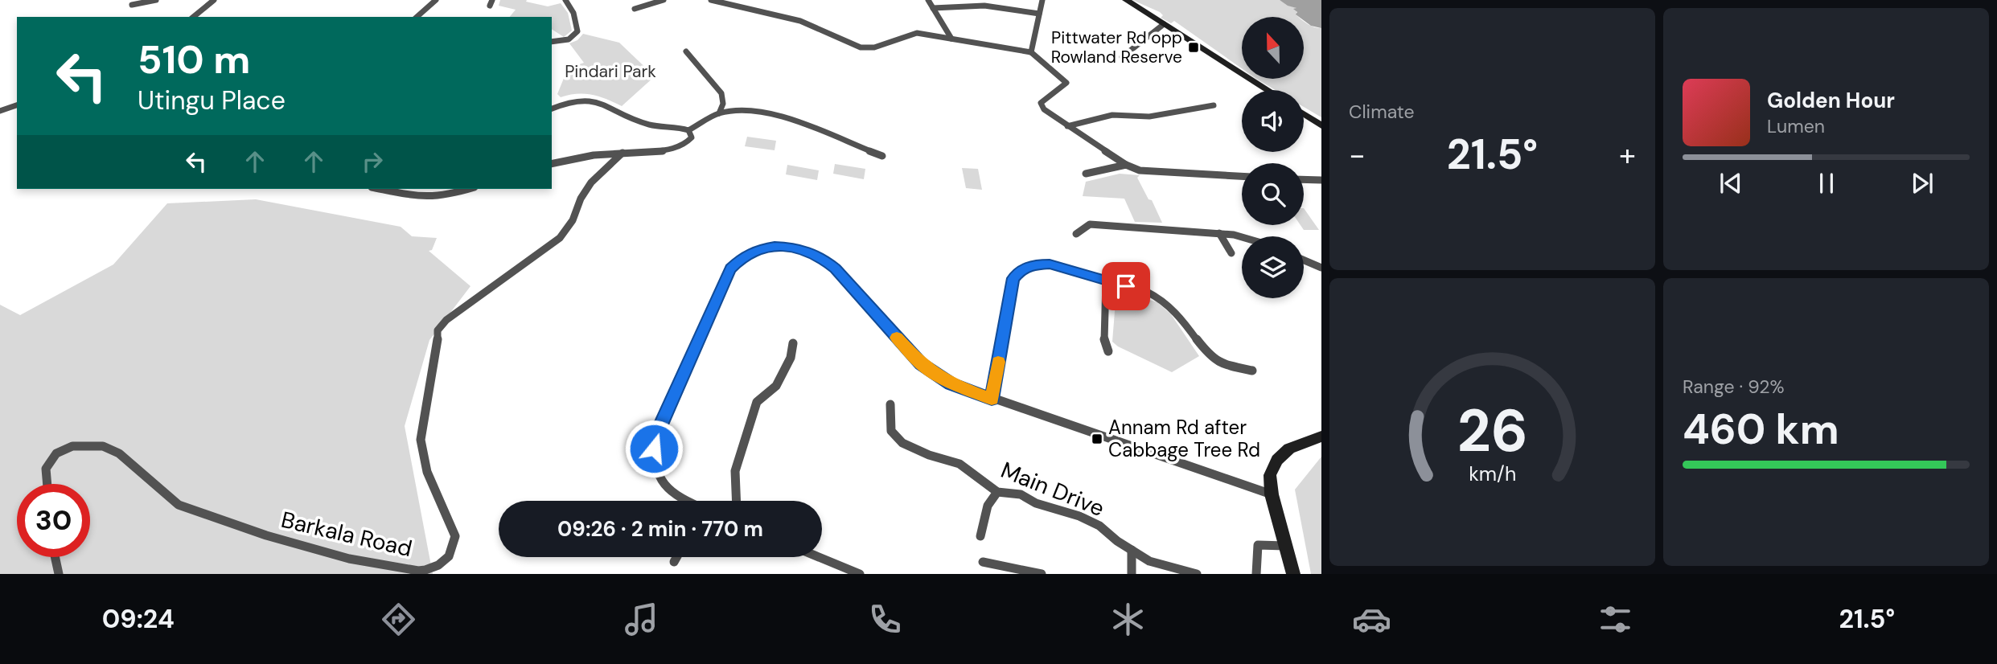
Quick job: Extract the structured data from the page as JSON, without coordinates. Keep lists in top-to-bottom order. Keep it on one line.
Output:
{"streets":{"street":["Main Drive","Barkala Road"]},"parks":["Pindari Park"],"places":{"transit":["Pittwater Rd opp Rowland Reserve","Annam Rd after Cabbage Tree Rd"]},"north":"top","page":{"tile":["Climate",["Range · 92%","460 km"]],"turn":["510 m","Utingu Place"],"song":["Golden Hour","Lumen"],"heat":["−","21.5°","+"],"limit":"30","trip":"09:26 · 2 min · 770 m","tabs":["09:24","21.5°"],"gauge":["26","km/h"]}}
